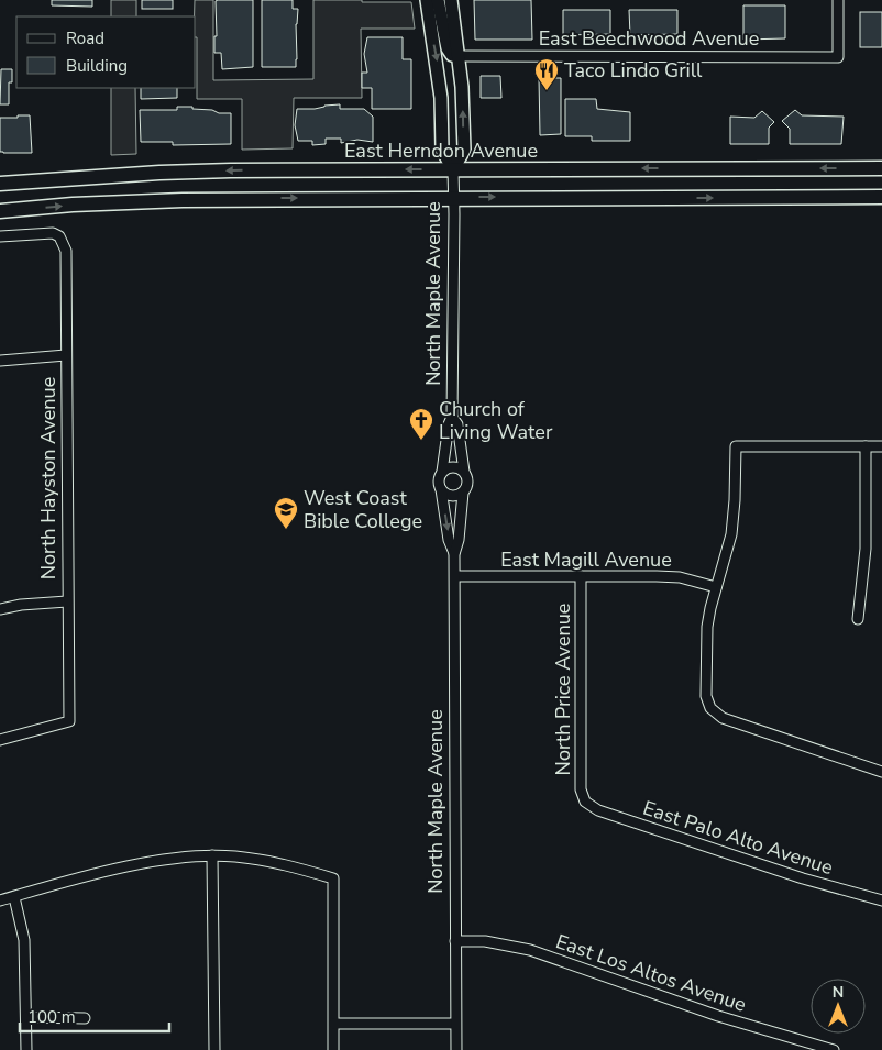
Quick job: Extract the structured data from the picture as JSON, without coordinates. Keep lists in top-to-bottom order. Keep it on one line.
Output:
{"streets":{"main road":["East Herndon Avenue"],"street":["East Beechwood Avenue","North Maple Avenue","North Hayston Avenue","East Magill Avenue","North Price Avenue","East Palo Alto Avenue","East Los Altos Avenue"]},"crossings":[["East Beechwood Avenue","North Maple Avenue"],["East Herndon Avenue","North Maple Avenue"],["North Maple Avenue","East Magill Avenue"],["North Maple Avenue","East Los Altos Avenue"],["East Magill Avenue","North Price Avenue"],["North Price Avenue","East Palo Alto Avenue"]],"places":{"restaurant":["Taco Lindo Grill"],"church":["Church of Living Water"],"school or university":["West Coast Bible College"]},"legend":["Road","Building"],"scale_bar":"100 m","north":"top"}
